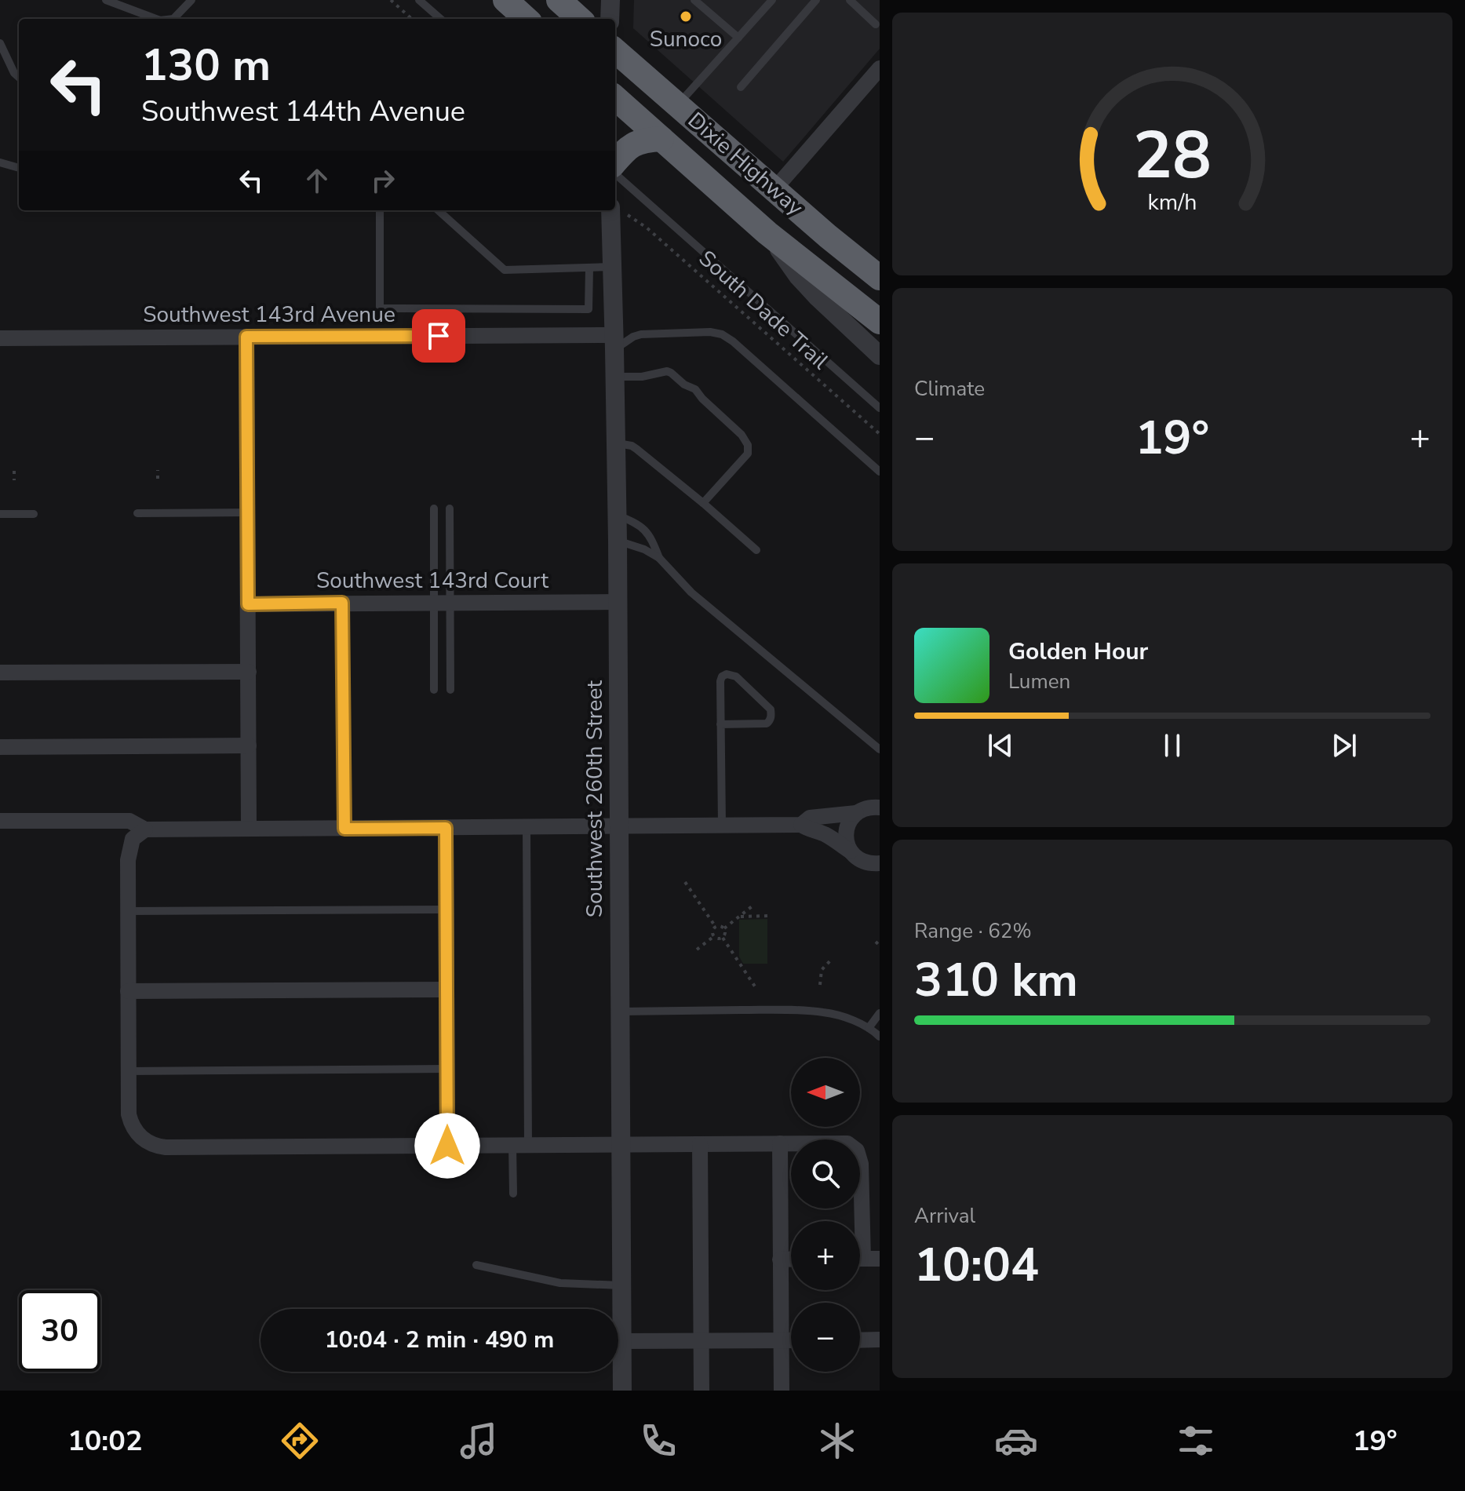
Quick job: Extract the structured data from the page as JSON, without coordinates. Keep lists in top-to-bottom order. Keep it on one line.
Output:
{"streets":{"highway":["Dixie Highway"],"street":["Southwest 143rd Avenue","Southwest 143rd Court","Southwest 260th Street"],"path":["South Dade Trail"]},"crossings":[["South Dade Trail","Southwest 260th Street"],["Southwest 143rd Avenue","Southwest 260th Street"],["Southwest 143rd Court","Southwest 260th Street"]],"places":["Sunoco"],"north":"left","page":{"turn":["130 m","Southwest 144th Avenue"],"tile":["Climate",["Range · 62%","310 km"],["Arrival","10:04"]],"heat":["−","19°","+"],"song":["Golden Hour","Lumen"],"map_buttons":["+","−"],"limit":"30","trip":"10:04 · 2 min · 490 m","tabs":["10:02","19°"],"gauge":["28","km/h"]}}
